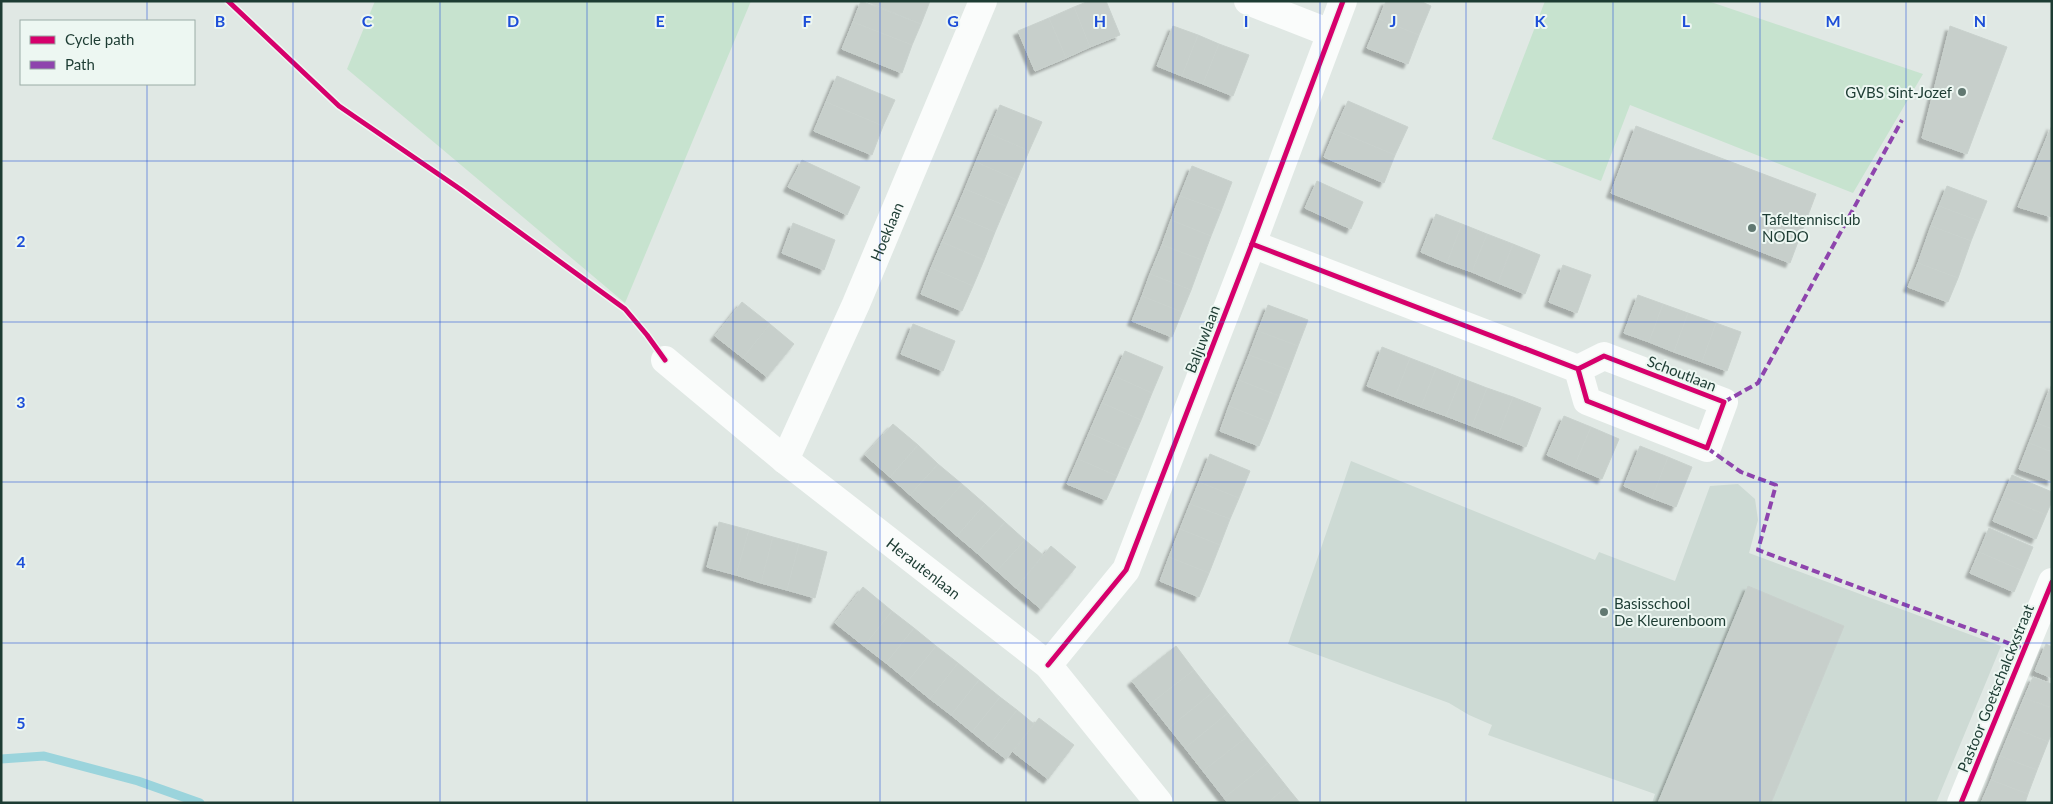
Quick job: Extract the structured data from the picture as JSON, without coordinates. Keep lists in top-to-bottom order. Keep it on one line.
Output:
{"streets":{"street":["Hoeklaan","Baljuwlaan","Schoutlaan","Herautenlaan","Pastoor Goetschalckxstraat"]},"crossings":[["Hoeklaan","Herautenlaan"],["Baljuwlaan","Herautenlaan"]],"places":["GVBS Sint-Jozef","Tafeltennisclub NODO","Basisschool De Kleurenboom"],"legend":["Cycle path","Path"],"grid":{"columns":["B","C","D","E","F","G","H","I","J","K","L","M","N"],"rows":["2","3","4","5"]}}
